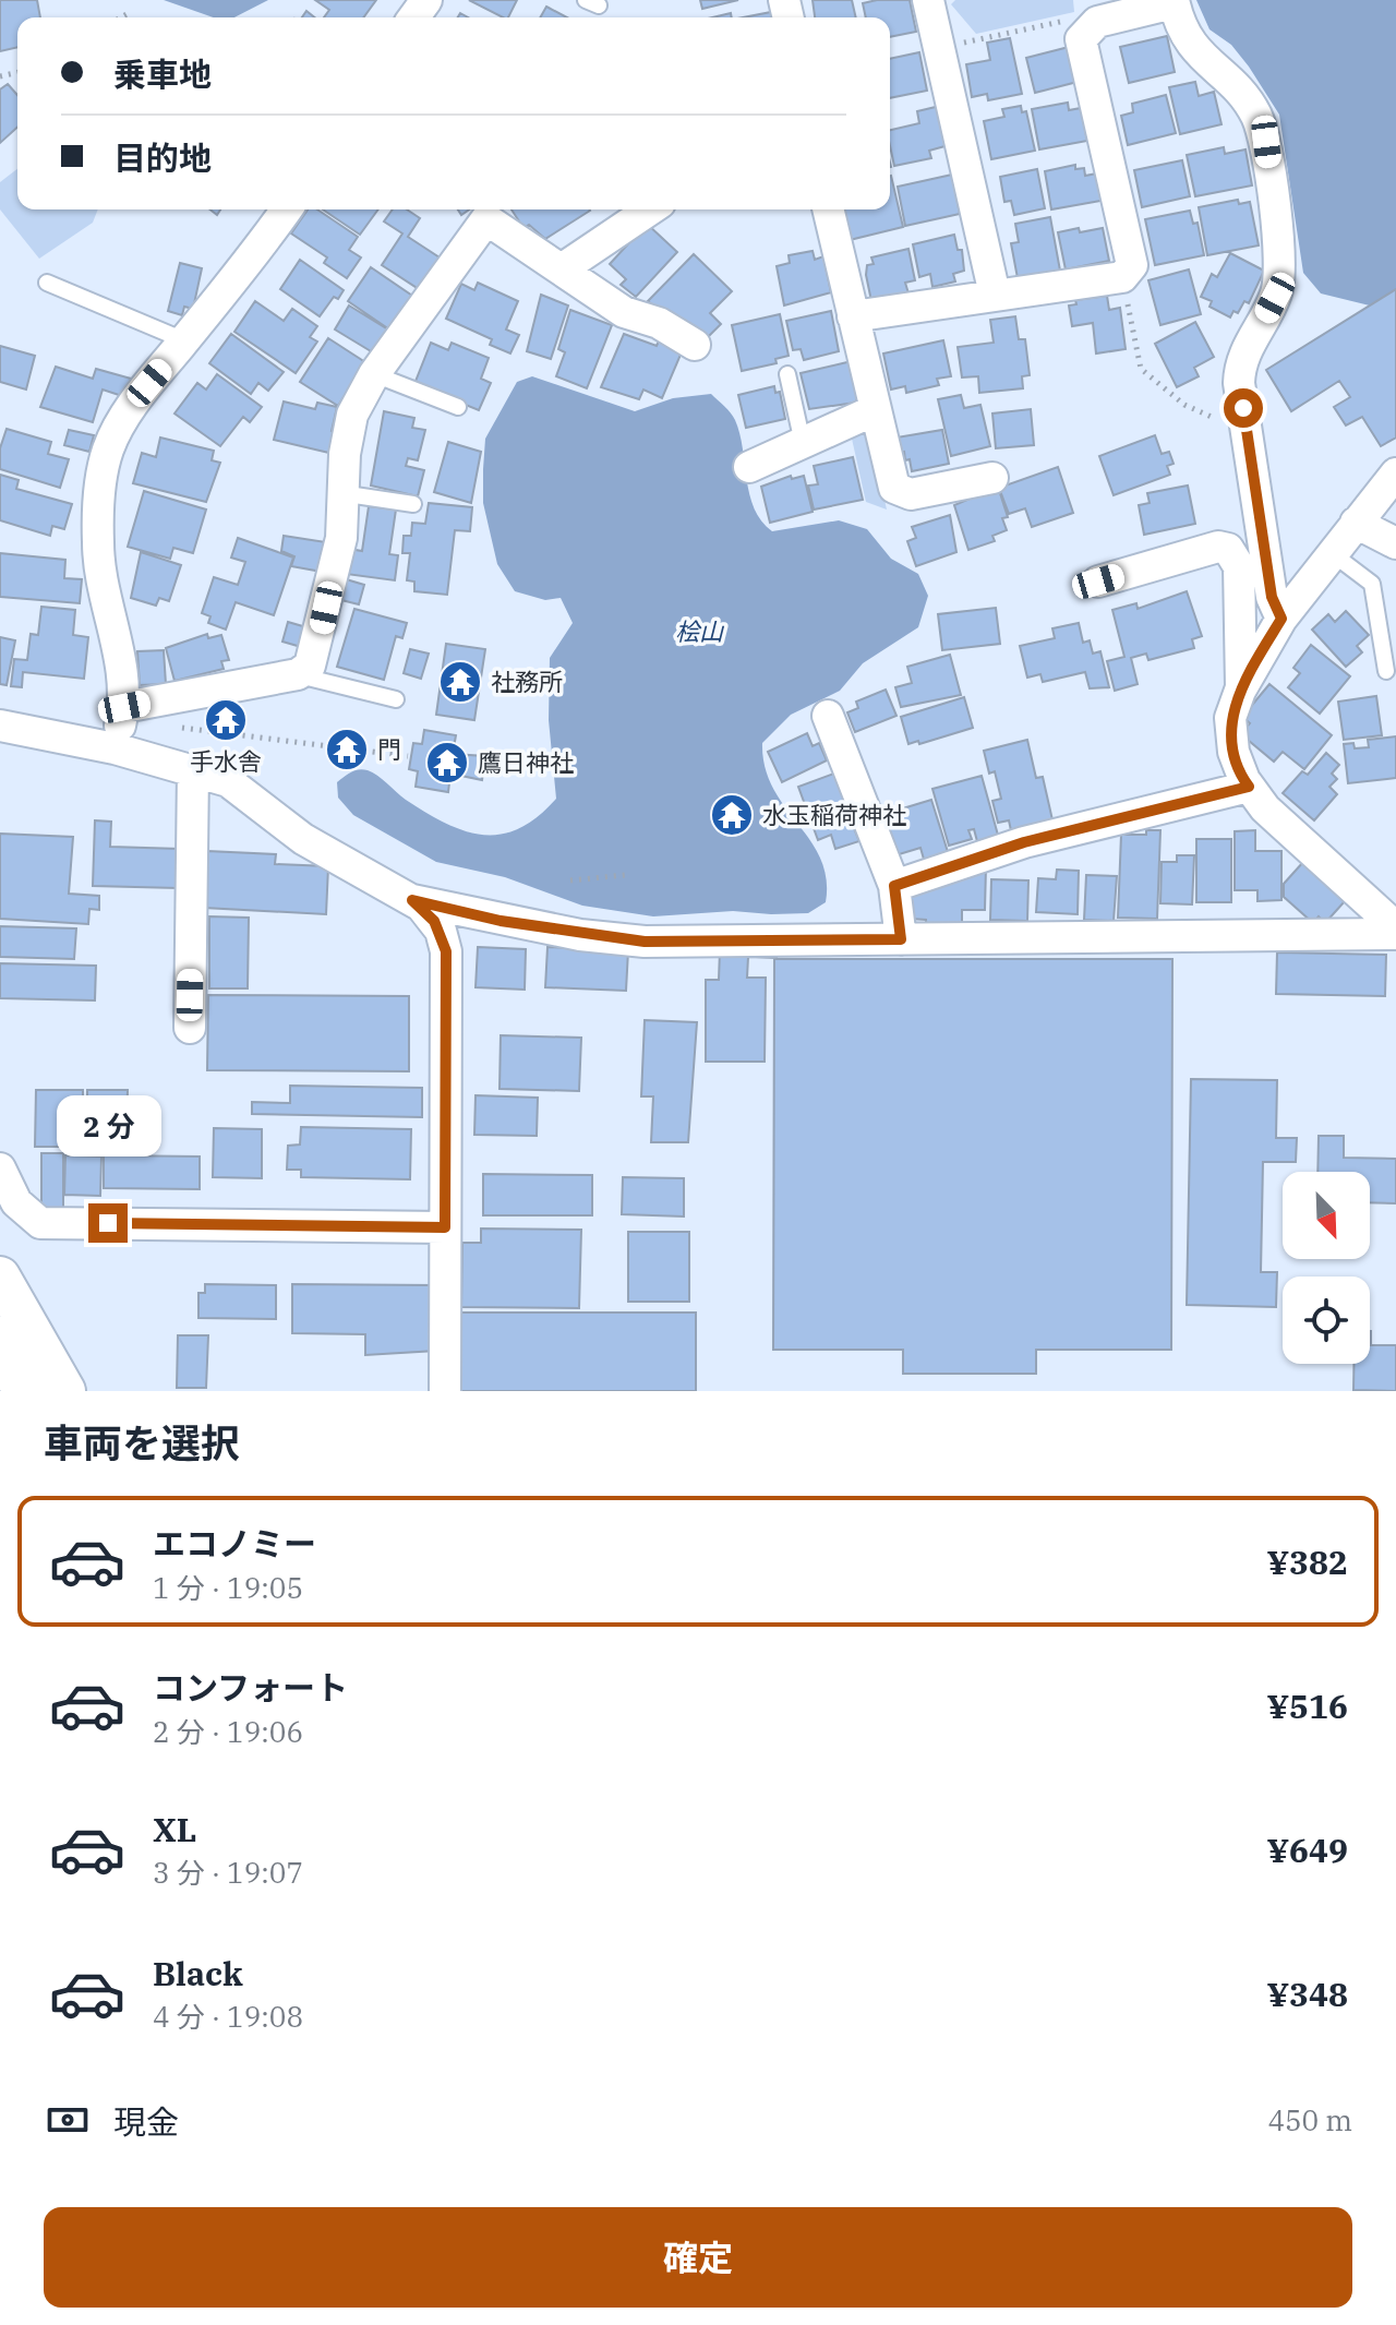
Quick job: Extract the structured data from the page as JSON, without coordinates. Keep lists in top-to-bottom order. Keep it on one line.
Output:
{"parks":["桧山"],"places":{"temple":["社務所","手水舎","門","鷹日神社","水玉稲荷神社"]},"north":"bottom right","page":{"banner":["乗車地","目的地"],"bubble":"2 分","heading":"車両を選択","list":[{"name":"エコノミー","note":"1 分 · 19:05","value":"¥382"},{"name":"コンフォート","note":"2 分 · 19:06","value":"¥516"},{"name":"XL","note":"3 分 · 19:07","value":"¥649"},{"name":"Black","note":"4 分 · 19:08","value":"¥348"}],"pay":["現金","450 m"],"buttons":"確定"}}
